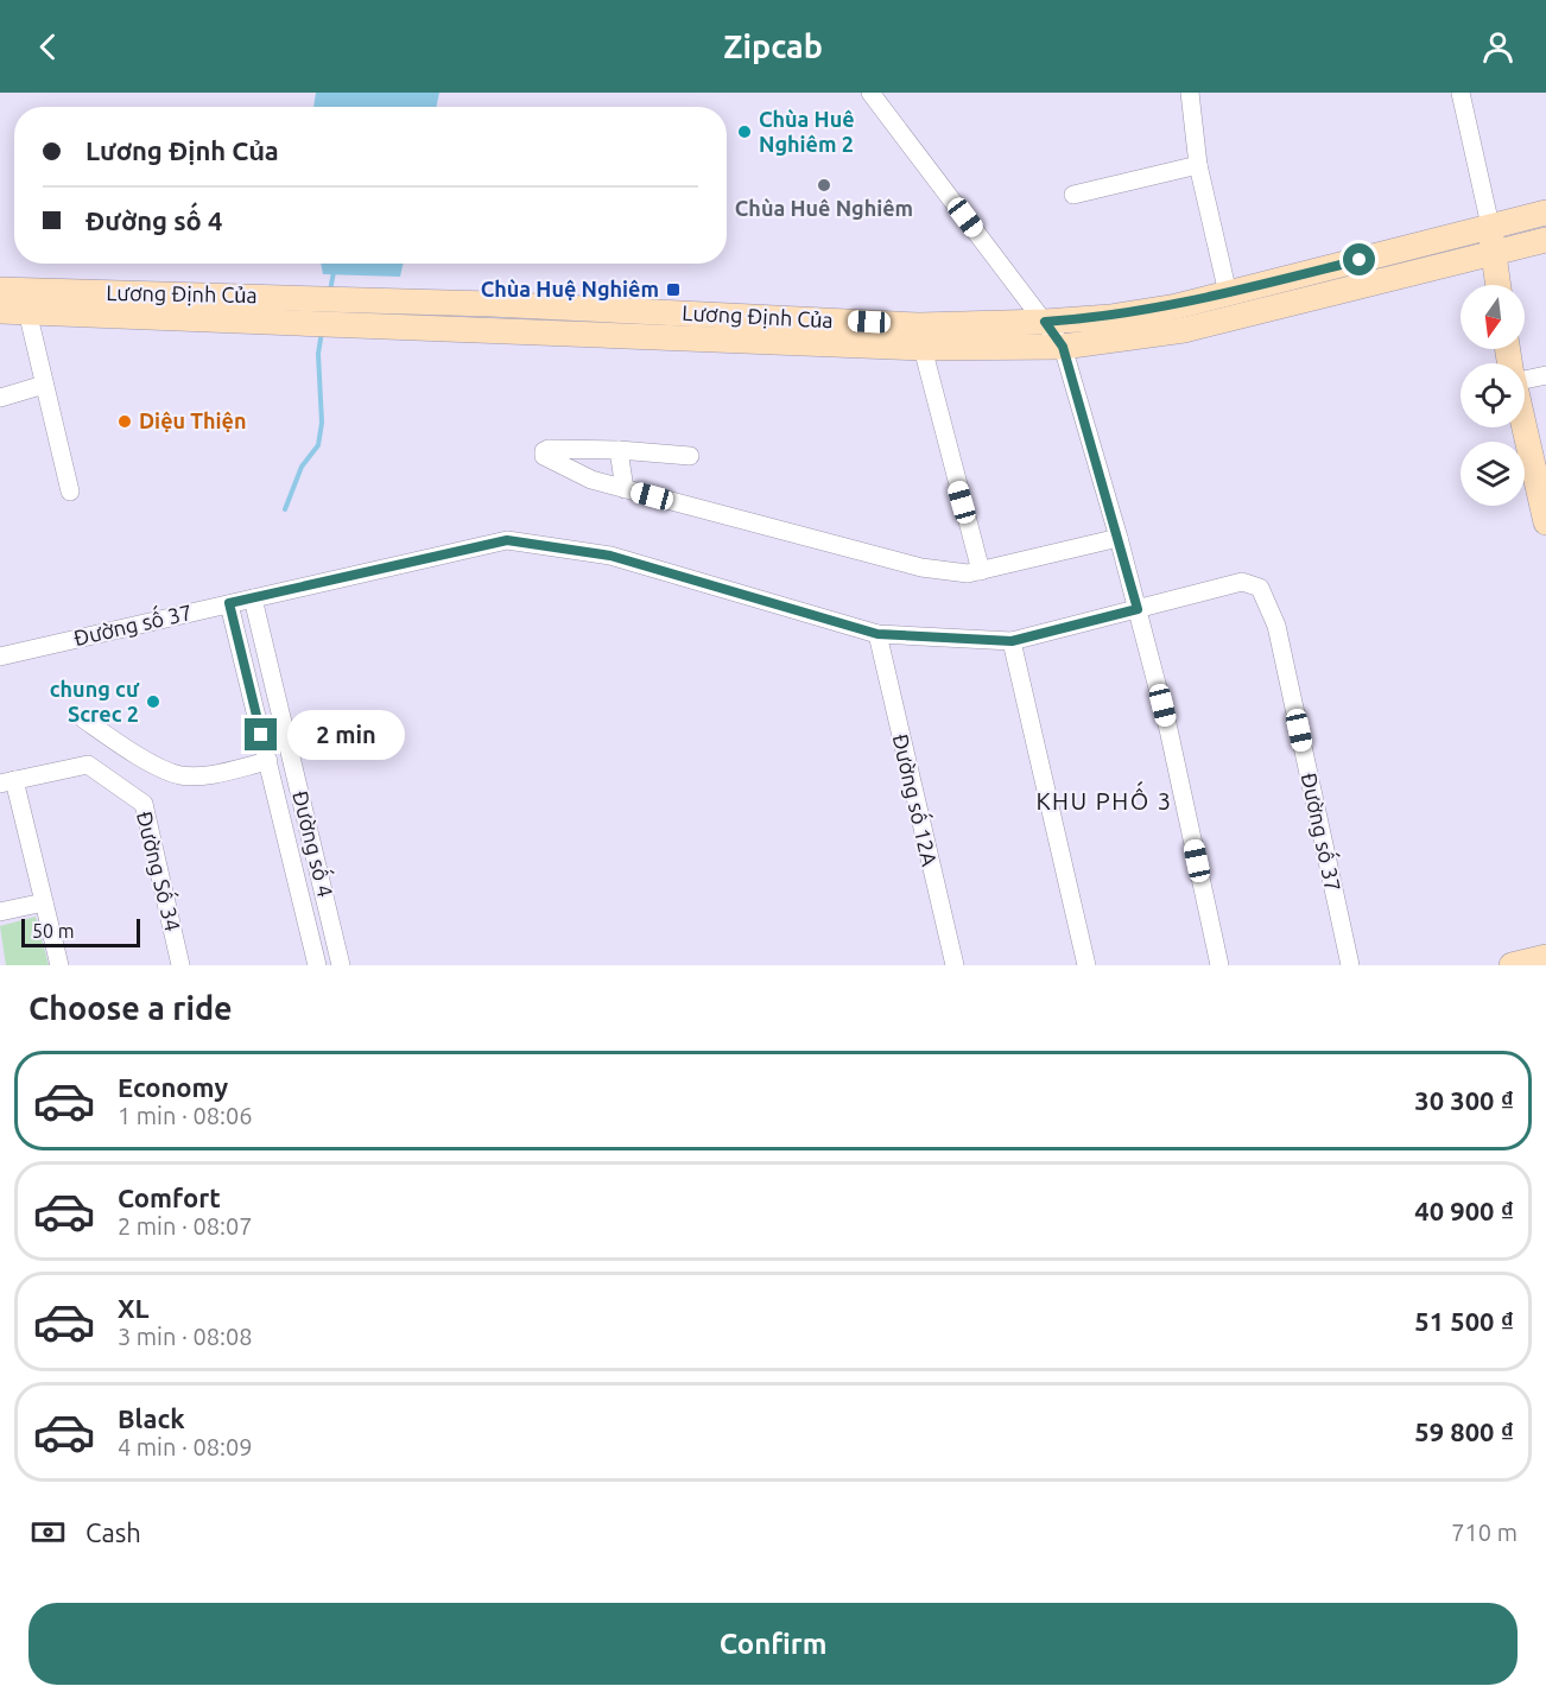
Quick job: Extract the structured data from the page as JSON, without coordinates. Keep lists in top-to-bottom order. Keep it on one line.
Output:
{"streets":{"main road":["Lương Định Của"],"street":["Đường số 37","Đường số 12A","Đường số 4","Đường Số 34"]},"crossings":[["Đường số 37","Đường số 12A"],["Đường số 37","Đường số 4"]],"districts":["KHU PHỐ 3"],"places":{"other":["Chùa Huê Nghiêm 2","Chùa Huê Nghiêm","Diệu Thiện","chung cư Screc 2"],"transit":["Chùa Huệ Nghiêm"]},"scale_bar":"50 m","north":"bottom","page":{"header":"Zipcab","banner":["Lương Định Của","Đường số 4"],"bubble":"2 min","scale":"50 m","heading":"Choose a ride","list":[{"name":"Economy","note":"1 min · 08:06","value":"30 300 ₫"},{"name":"Comfort","note":"2 min · 08:07","value":"40 900 ₫"},{"name":"XL","note":"3 min · 08:08","value":"51 500 ₫"},{"name":"Black","note":"4 min · 08:09","value":"59 800 ₫"}],"pay":["Cash","710 m"],"buttons":"Confirm"}}
